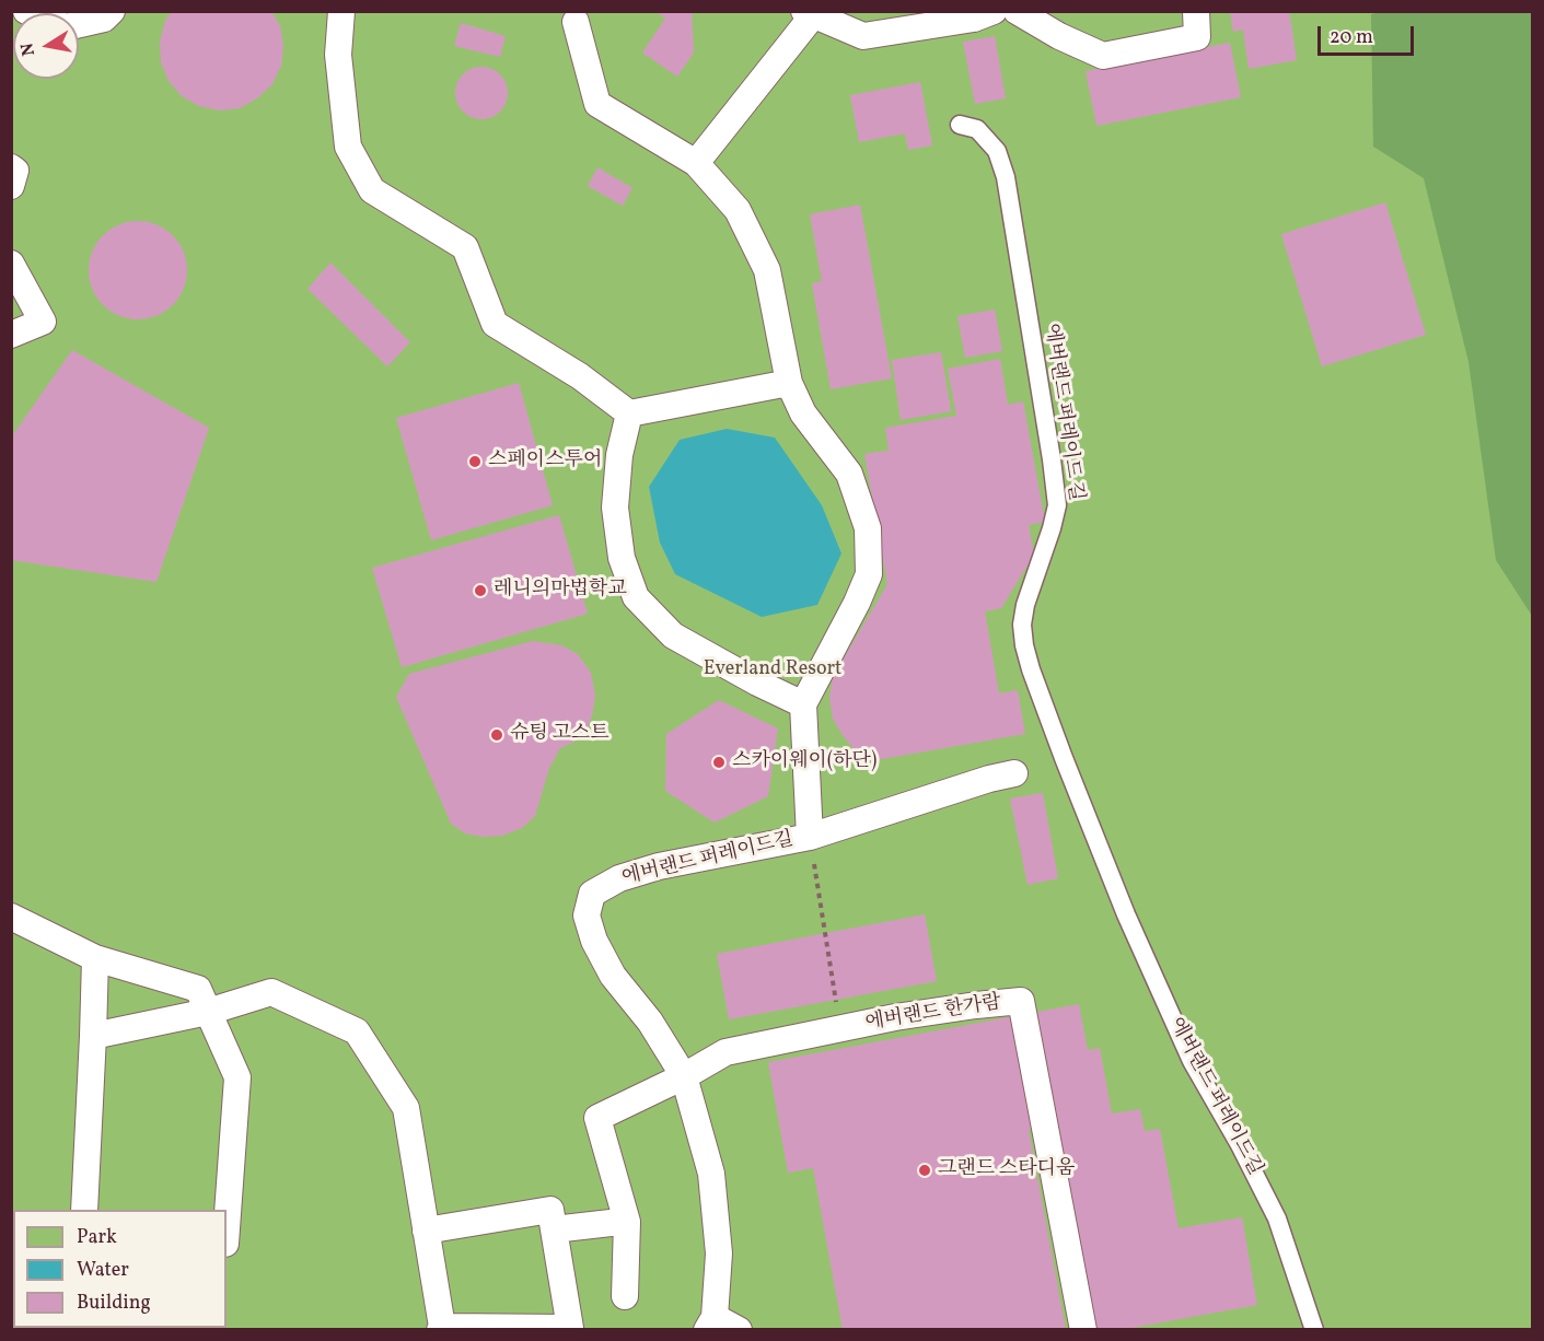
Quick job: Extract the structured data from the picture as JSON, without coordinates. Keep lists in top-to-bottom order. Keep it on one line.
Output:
{"streets":{"street":["에버랜드 퍼레이드길","에버랜드 한가람"],"lane":["에버랜드 퍼레이드 길"]},"crossings":[["에버랜드 퍼레이드 길","에버랜드 퍼레이드길"],["에버랜드 퍼레이드길","에버랜드 한가람"]],"parks":["Everland Resort"],"places":["스페이스투어","레니의마법학교","슈팅 고스트","스카이웨이(하단)","그랜드 스타디움"],"legend":["Park","Water","Building"],"scale_bar":"20 m","north":"left"}
